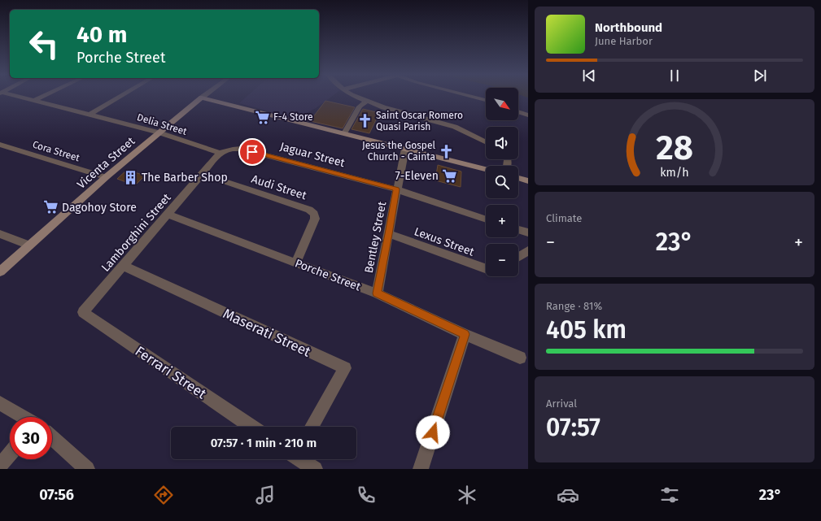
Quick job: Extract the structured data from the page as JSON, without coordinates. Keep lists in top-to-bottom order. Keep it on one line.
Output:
{"streets":{"street":["Delia Street","Cora Street","Jaguar Street","Vicenta Street","Audi Street","Lamborghini Street","Bentley Street","Lexus Street","Porche Street","Maserati Street","Ferrari Street"]},"crossings":[["Delia Street","Jaguar Street"],["Delia Street","Vicenta Street"],["Delia Street","Lamborghini Street"],["Cora Street","Vicenta Street"],["Jaguar Street","Lamborghini Street"],["Jaguar Street","Bentley Street"],["Audi Street","Lamborghini Street"],["Audi Street","Porche Street"],["Lamborghini Street","Porche Street"],["Lamborghini Street","Maserati Street"],["Lamborghini Street","Ferrari Street"],["Bentley Street","Lexus Street"],["Bentley Street","Porche Street"]],"places":{"supermarket":["F-4 Store","7-Eleven","Dagohoy Store"],"church":["Saint Oscar Romero Quasi Parish","Jesus the Gospel Church - Cainta"],"building":["The Barber Shop"]},"north":"bottom right","page":{"turn":["40 m","Porche Street"],"song":["Northbound","June Harbor"],"map_buttons":["+","−"],"tile":["Climate",["Range · 81%","405 km"],["Arrival","07:57"]],"heat":["−","23°","+"],"limit":"30","trip":"07:57 · 1 min · 210 m","tabs":["07:56","23°"],"gauge":["28","km/h"]}}
